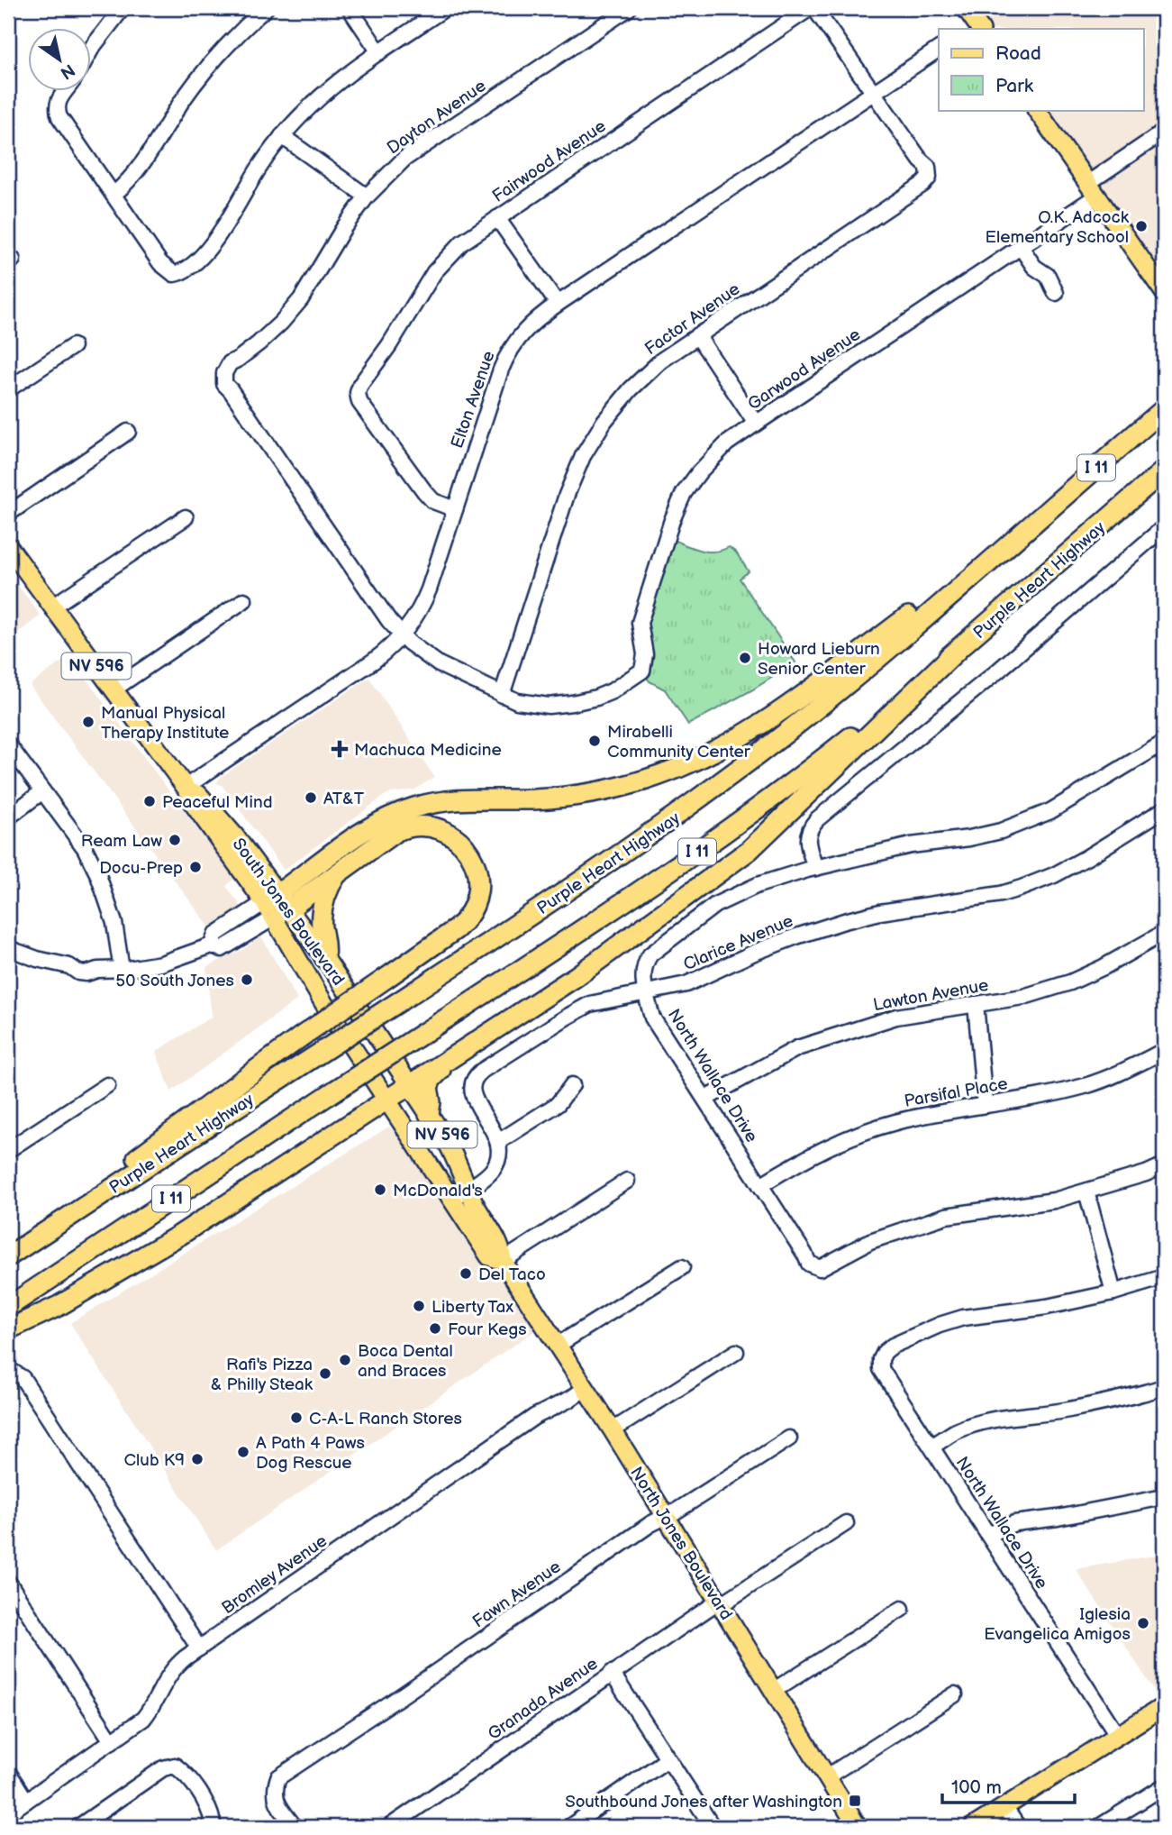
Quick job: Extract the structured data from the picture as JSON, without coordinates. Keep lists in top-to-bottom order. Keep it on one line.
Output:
{"streets":{"highway":["I 11","Purple Heart Highway"],"main road":["NV 596","South Jones Boulevard","North Jones Boulevard"],"street":["Dayton Avenue","Fairwood Avenue","Factor Avenue","Garwood Avenue","Elton Avenue","Clarice Avenue","Lawton Avenue","North Wallace Drive","Parsifal Place","Bromley Avenue","Fawn Avenue","Granada Avenue"]},"crossings":[["Dayton Avenue","Elton Avenue"],["Fairwood Avenue","Elton Avenue"],["Factor Avenue","Garwood Avenue"],["Factor Avenue","Elton Avenue"],["Elton Avenue","South Jones Boulevard"],["South Jones Boulevard","North Jones Boulevard"],["Clarice Avenue","North Wallace Drive"],["Lawton Avenue","North Wallace Drive"],["North Wallace Drive","Parsifal Place"],["North Jones Boulevard","Bromley Avenue"],["North Jones Boulevard","Fawn Avenue"],["North Jones Boulevard","Granada Avenue"]],"places":{"other":["O.K. Adcock Elementary School","Howard Lieburn Senior Center","Manual Physical Therapy Institute","Mirabelli Community Center","AT&T","Peaceful Mind","Ream Law","Docu-Prep","50 South Jones","McDonald's","Del Taco","Liberty Tax","Four Kegs","Boca Dental and Braces","Rafi's Pizza & Philly Steak","C-A-L Ranch Stores","A Path 4 Paws Dog Rescue","Club K9","Iglesia Evangelica Amigos"],"health":["Machuca Medicine"],"transit":["Southbound Jones after Washington"]},"legend":["Road","Park"],"scale_bar":"100 m","north":"bottom right"}
